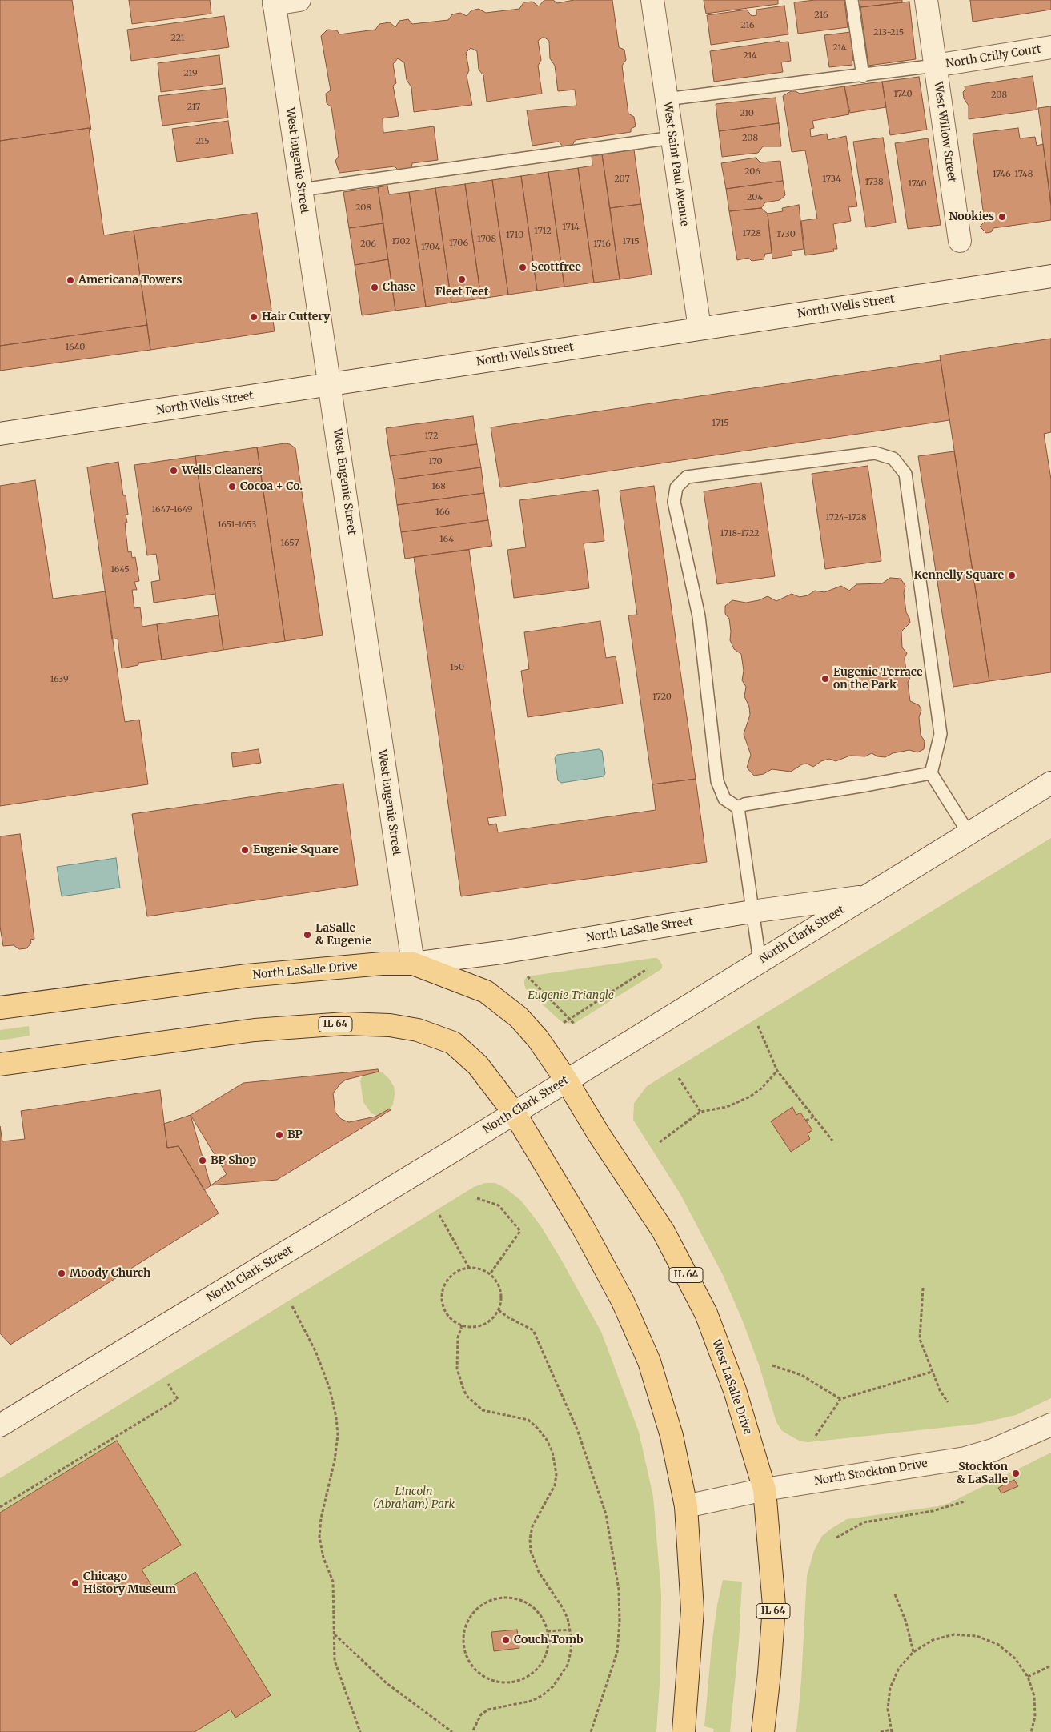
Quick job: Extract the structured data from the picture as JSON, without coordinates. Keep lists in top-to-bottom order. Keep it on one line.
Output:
{"streets":{"main road":["North LaSalle Drive","IL 64","West LaSalle Drive"],"street":["North Crilly Court","West Willow Street","West Eugenie Street","West Saint Paul Avenue","North Wells Street","North LaSalle Street","North Clark Street","North Stockton Drive"]},"crossings":[["North Crilly Court","West Willow Street"],["West Eugenie Street","North Wells Street"],["West Eugenie Street","North LaSalle Street"],["West Eugenie Street","North LaSalle Drive"],["West Saint Paul Avenue","North Wells Street"],["North LaSalle Street","North Clark Street"],["North LaSalle Street","North LaSalle Drive"],["North Clark Street","North LaSalle Drive"],["North Clark Street","IL 64"],["North Clark Street","West LaSalle Drive"],["North LaSalle Drive","West LaSalle Drive"],["IL 64","North Stockton Drive"],["West LaSalle Drive","North Stockton Drive"]],"parks":["Eugenie Triangle","Lincoln (Abraham) Park"],"places":["Nookies","Scottfree","Fleet Feet","Americana Towers","Chase","Hair Cuttery","Wells Cleaners","Cocoa + Co.","Kennelly Square","Eugenie Terrace on the Park","Eugenie Square","LaSalle & Eugenie","BP","BP Shop","Moody Church","Stockton & LaSalle","Chicago History Museum","Couch Tomb"],"house_numbers":["216","216","213-215","221","214","214","219","1740","208","217","210","208","215","206","1746-1748","207","1734","1738","1740","204","208","1714","1712","1728","1730","1710","1708","1702","1715","1706","206","1716","1704","1640","1715","172","170","168","1647-1649","166","1724-1728","1651-1653","1718-1722","164","1657","1645","150","1639","1720"]}
